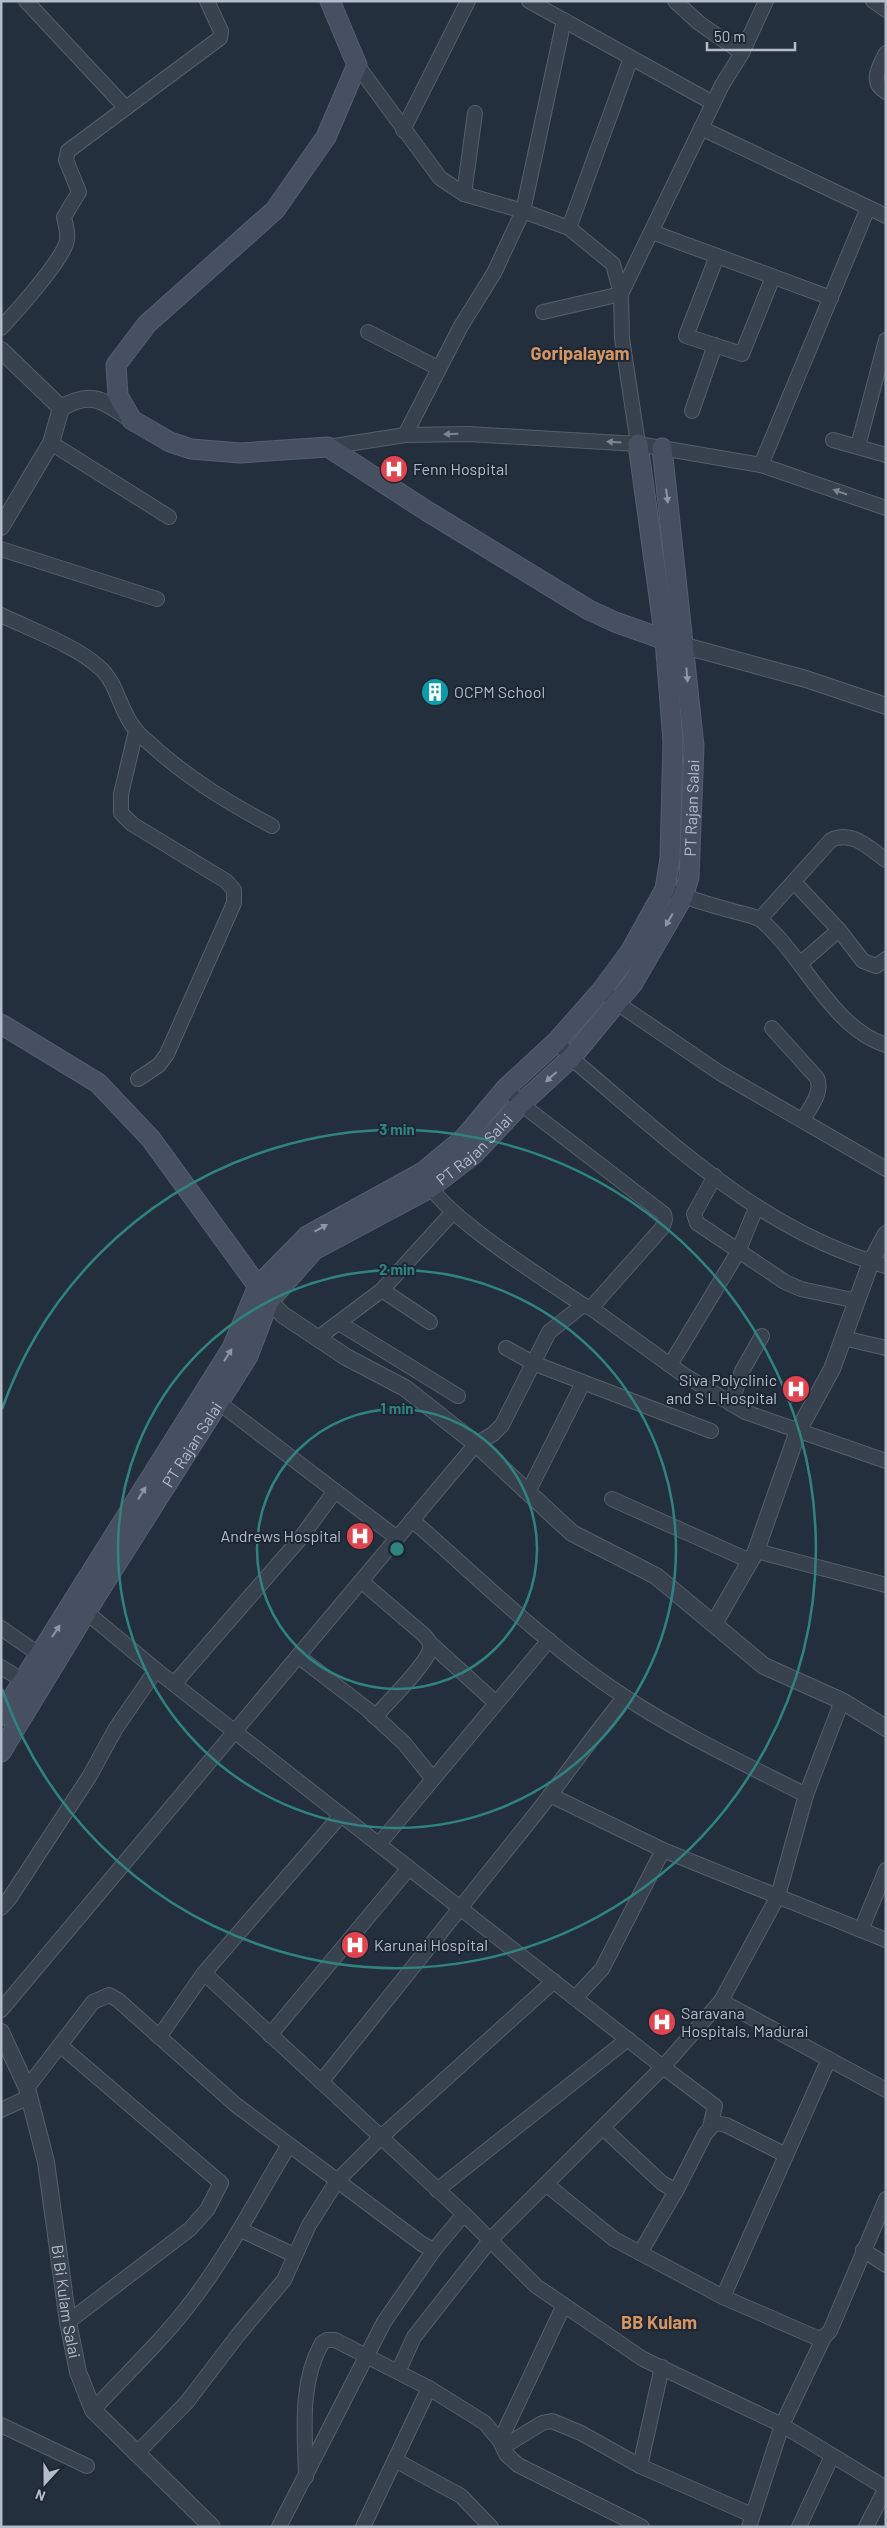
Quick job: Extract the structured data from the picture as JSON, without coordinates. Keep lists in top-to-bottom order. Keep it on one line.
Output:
{"streets":{"main road":["PT Rajan Salai"],"street":["Bi Bi Kulam Salai"]},"districts":["Goripalayam","BB Kulam"],"places":{"hospital":["Fenn Hospital","Siva Polyclinic and S L Hospital","Andrews Hospital","Karunai Hospital","Saravana Hospitals, Madurai"],"building":["OCPM School"]},"scale_bar":"50 m","north":"bottom","rings":["3 min","2 min","1 min"]}
